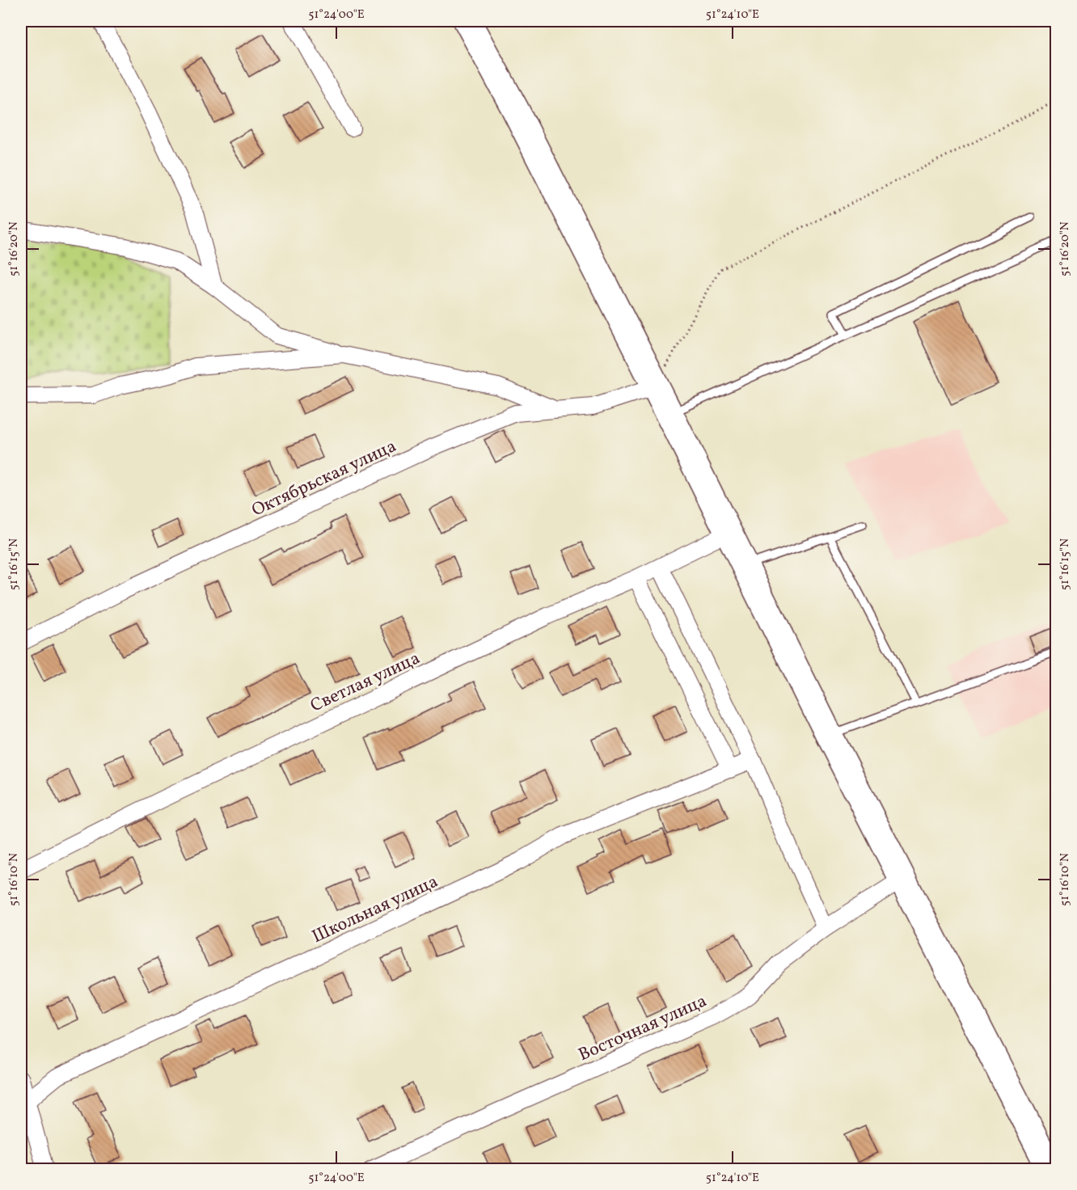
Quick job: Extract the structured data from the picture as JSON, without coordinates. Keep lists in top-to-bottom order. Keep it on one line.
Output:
{"streets":{"street":["Октябрьская улица","Светлая улица","Школьная улица","Восточная улица"]},"coordinates":["51°24'00\"E","51°24'10\"E","51°16'20\"N","51°16'15\"N","51°16'10\"N"]}
